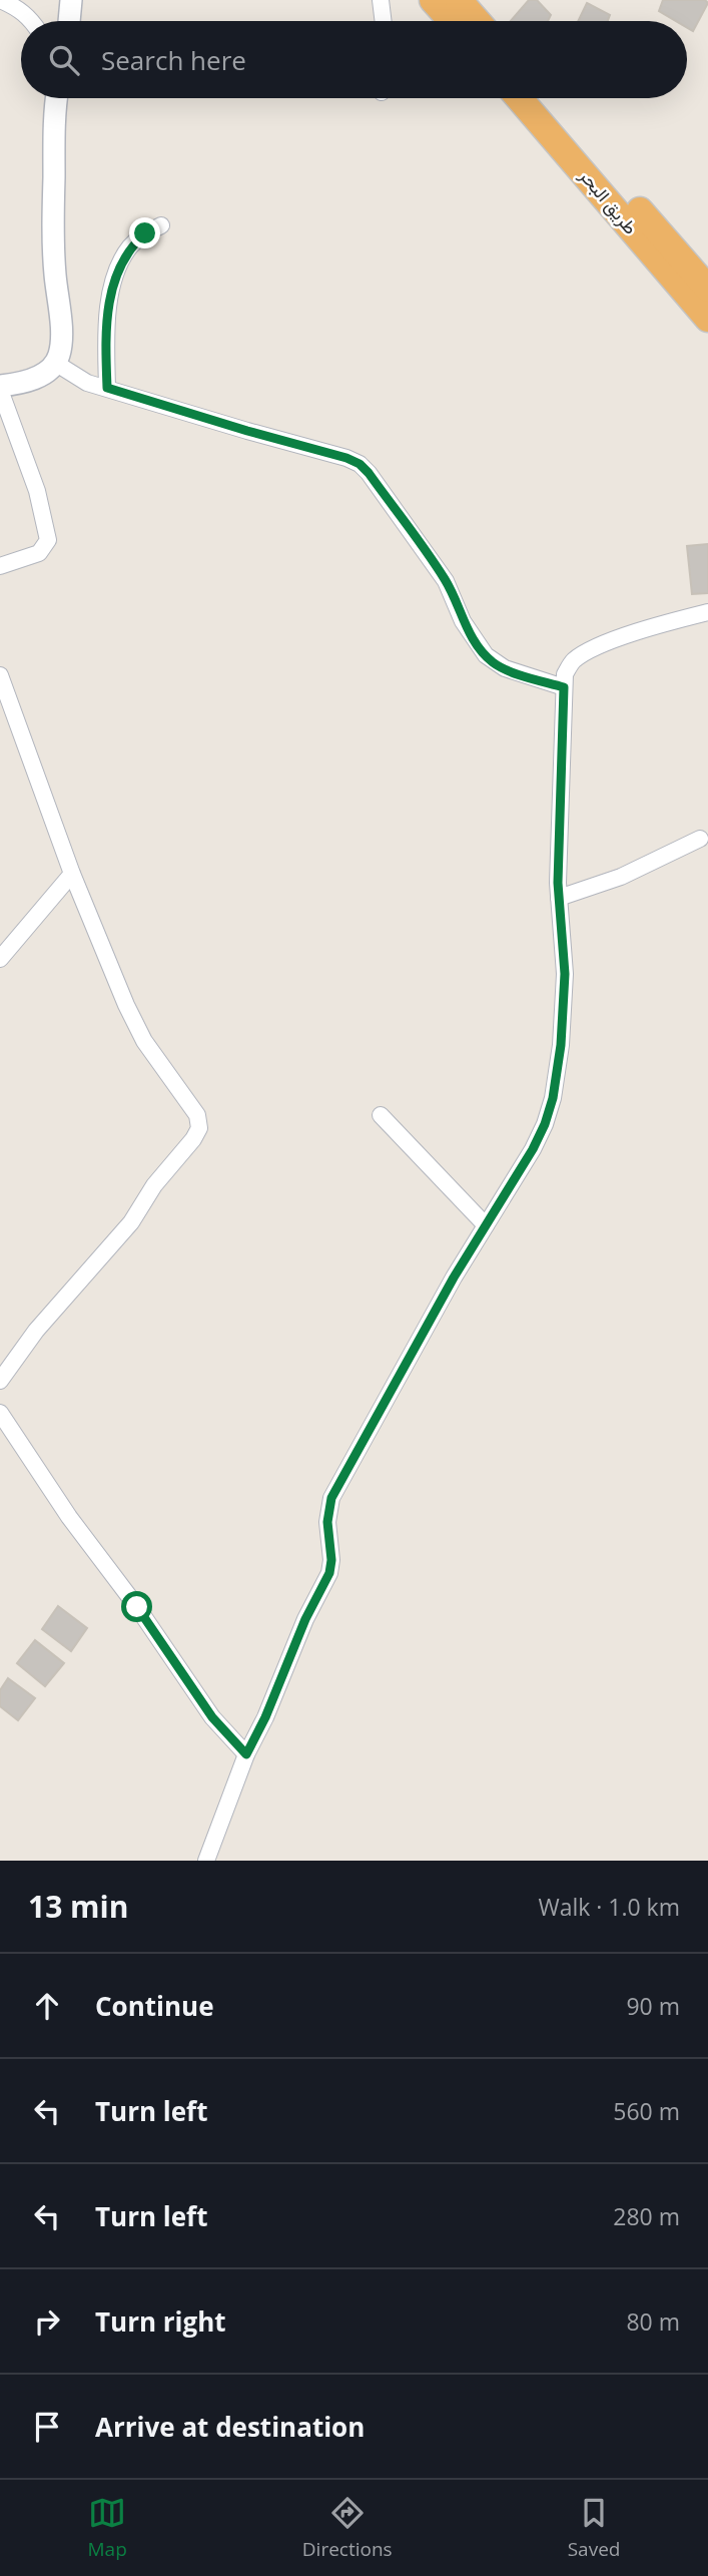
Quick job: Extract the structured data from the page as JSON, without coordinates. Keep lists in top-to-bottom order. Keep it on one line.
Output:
{"streets":{"highway":["طريق البحر"]},"page":{"search":"Search here","heading":["13 min","Walk · 1.0 km"],"list":[["Continue","90 m"],["Turn left","560 m"],["Turn left","280 m"],["Turn right","80 m"],"Arrive at destination"],"nav":["Map","Directions","Saved"]}}
